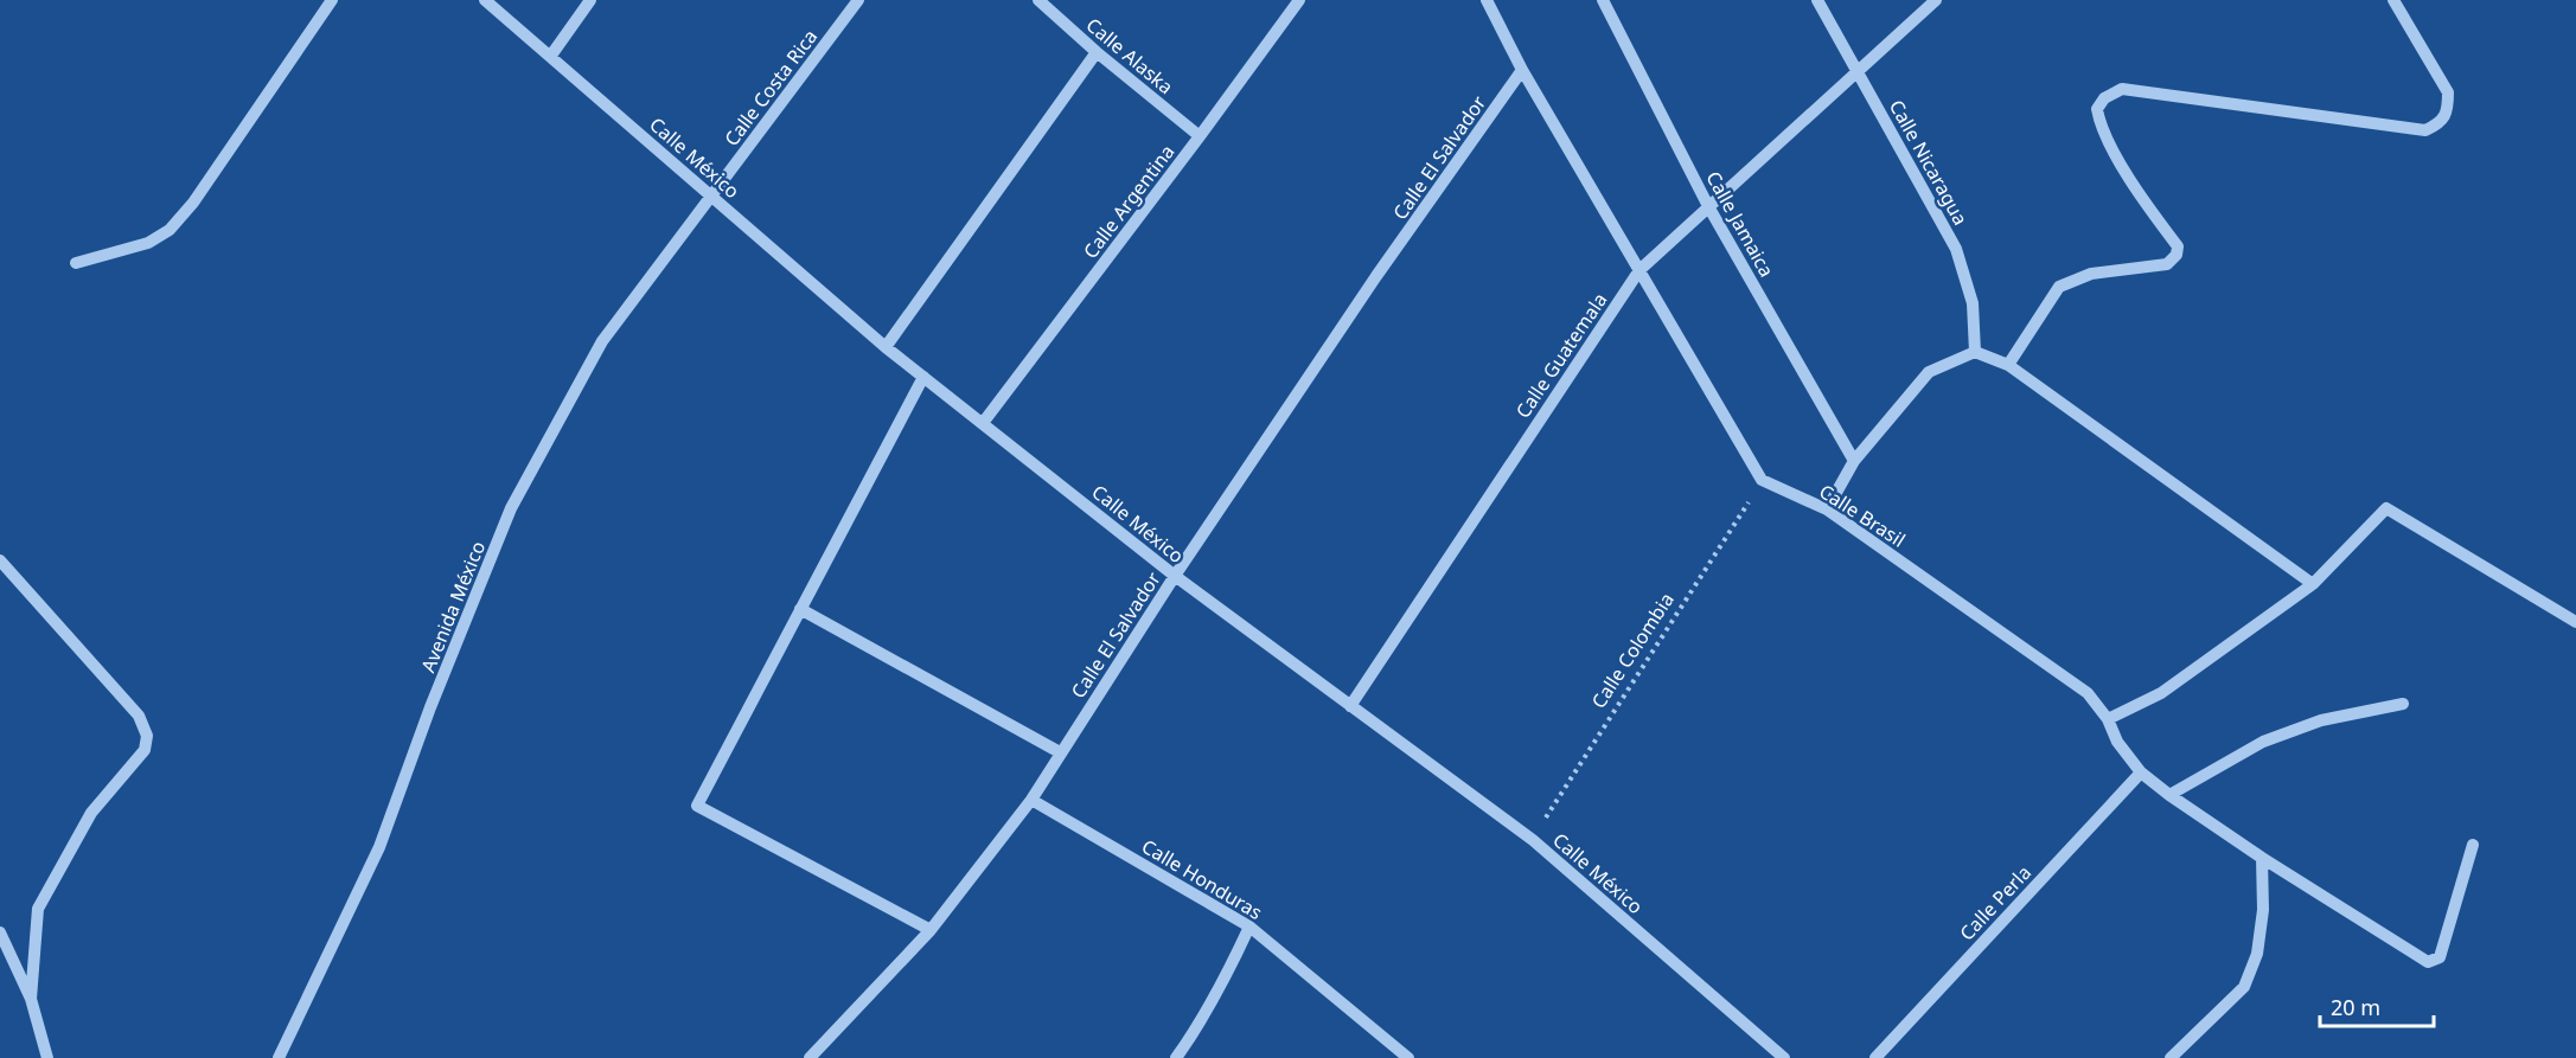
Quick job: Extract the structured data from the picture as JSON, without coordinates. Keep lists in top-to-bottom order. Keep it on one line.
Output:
{"streets":{"street":["Calle Alaska","Calle Costa Rica","Calle México","Calle El Salvador","Calle Nicaragua","Calle Argentina","Calle Jamaica","Calle Guatemala","Calle Brasil","Avenida México","Calle Honduras","Calle Perla"],"path":["Calle Colombia"]},"crossings":[["Calle Alaska","Calle Argentina"],["Calle Costa Rica","Calle México"],["Calle Costa Rica","Avenida México"],["Calle México","Calle El Salvador"],["Calle México","Calle Argentina"],["Calle México","Calle Guatemala"],["Calle México","Avenida México"],["Calle México","Calle Colombia"],["Calle El Salvador","Calle Honduras"],["Calle Nicaragua","Calle Guatemala"],["Calle Jamaica","Calle Guatemala"],["Calle Brasil","Calle Colombia"],["Calle Brasil","Calle Perla"]],"scale_bar":"20 m"}
